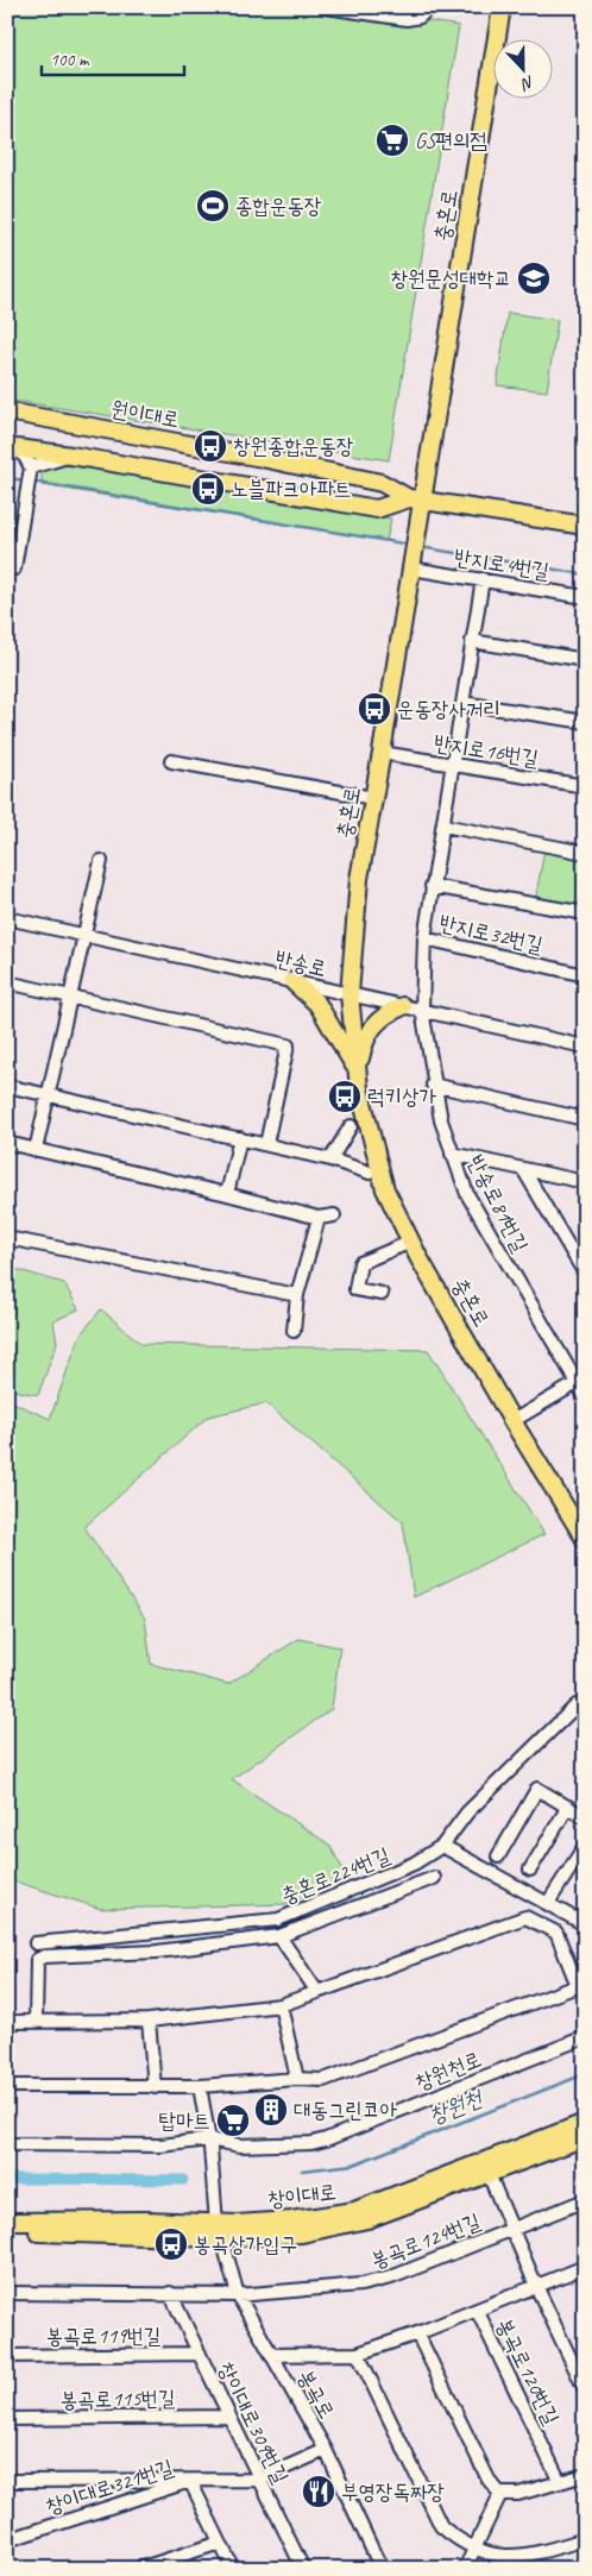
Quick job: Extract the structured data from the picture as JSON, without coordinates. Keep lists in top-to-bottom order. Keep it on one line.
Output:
{"streets":{"main road":["충혼로","원이대로","창이대로"],"street":["반지로4번길","반지로16번길","반지로32번길","반송로","반송로81번길","충혼로224번길","창원천로","봉곡로124번길","봉곡로119번길","봉곡로120번길","봉곡로","봉곡로115번길","창이대로309번길","창이대로321번길"]},"crossings":[["충혼로","원이대로"],["충혼로","반지로4번길"],["충혼로","반지로16번길"],["충혼로","반송로"],["반지로4번길","반송로81번길"],["반지로16번길","반송로81번길"],["반지로32번길","반송로81번길"],["반송로","반송로81번길"],["창이대로","봉곡로"],["봉곡로124번길","봉곡로"],["봉곡로124번길","창이대로309번길"],["봉곡로119번길","창이대로309번길"],["봉곡로120번길","봉곡로"],["봉곡로115번길","창이대로309번길"]],"water":["창원천"],"places":{"supermarket":["GS편의점","탑마트"],"sports":["종합운동장"],"school or university":["창원문성대학교"],"bus stop":["창원종합운동장","노블파크아파트","운동장사거리","럭키상가","봉곡상가입구"],"building":["대동그린코아"],"restaurant":["부영장독짜장"]},"scale_bar":"100 m","north":"bottom"}
